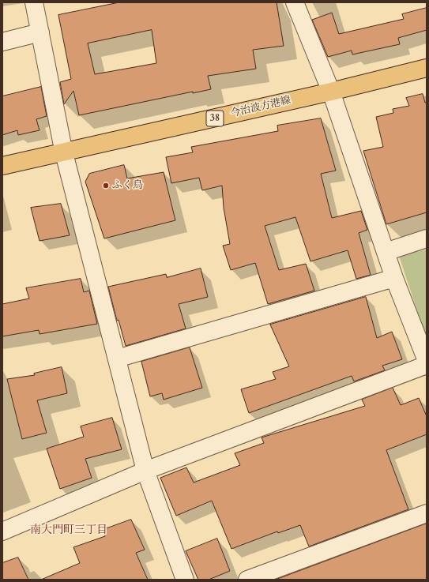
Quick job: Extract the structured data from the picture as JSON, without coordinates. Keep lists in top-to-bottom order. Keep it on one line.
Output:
{"streets":{"main road":["今治波方港線","38"]},"districts":["南大門町三丁目"],"places":["ふく鳥"]}
